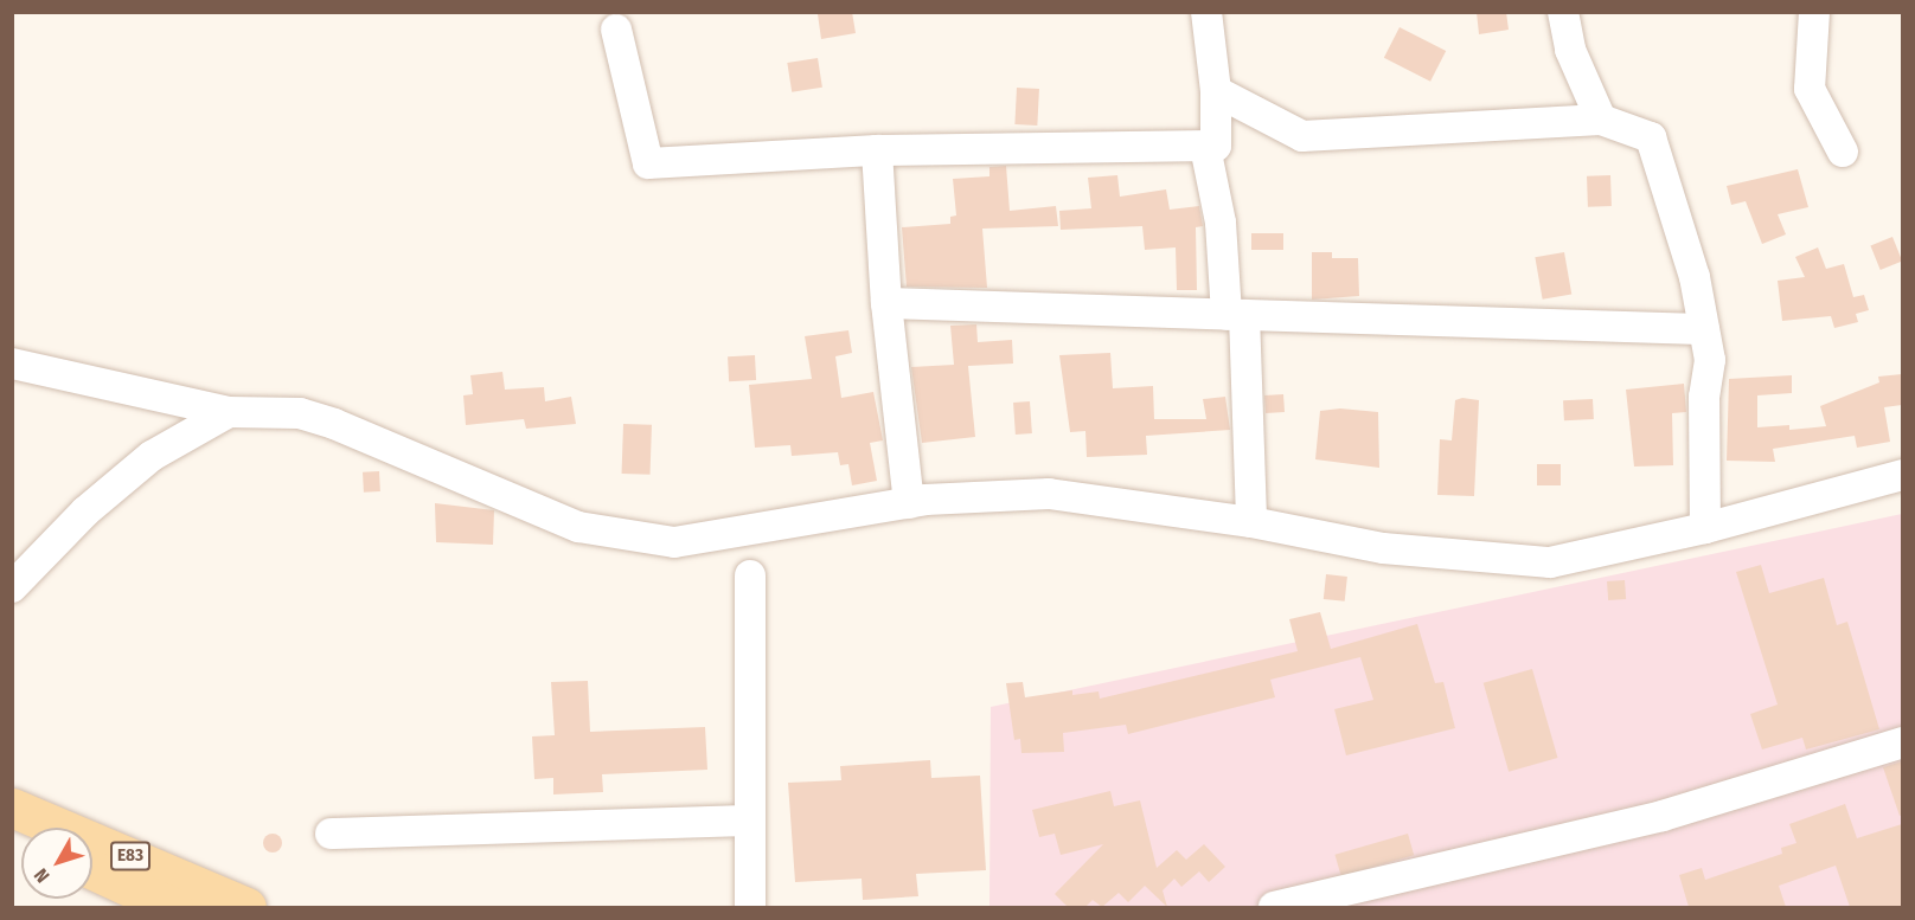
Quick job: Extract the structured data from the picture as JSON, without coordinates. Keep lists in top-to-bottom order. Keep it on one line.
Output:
{"streets":{"main road":["E83"]},"north":"bottom left"}
